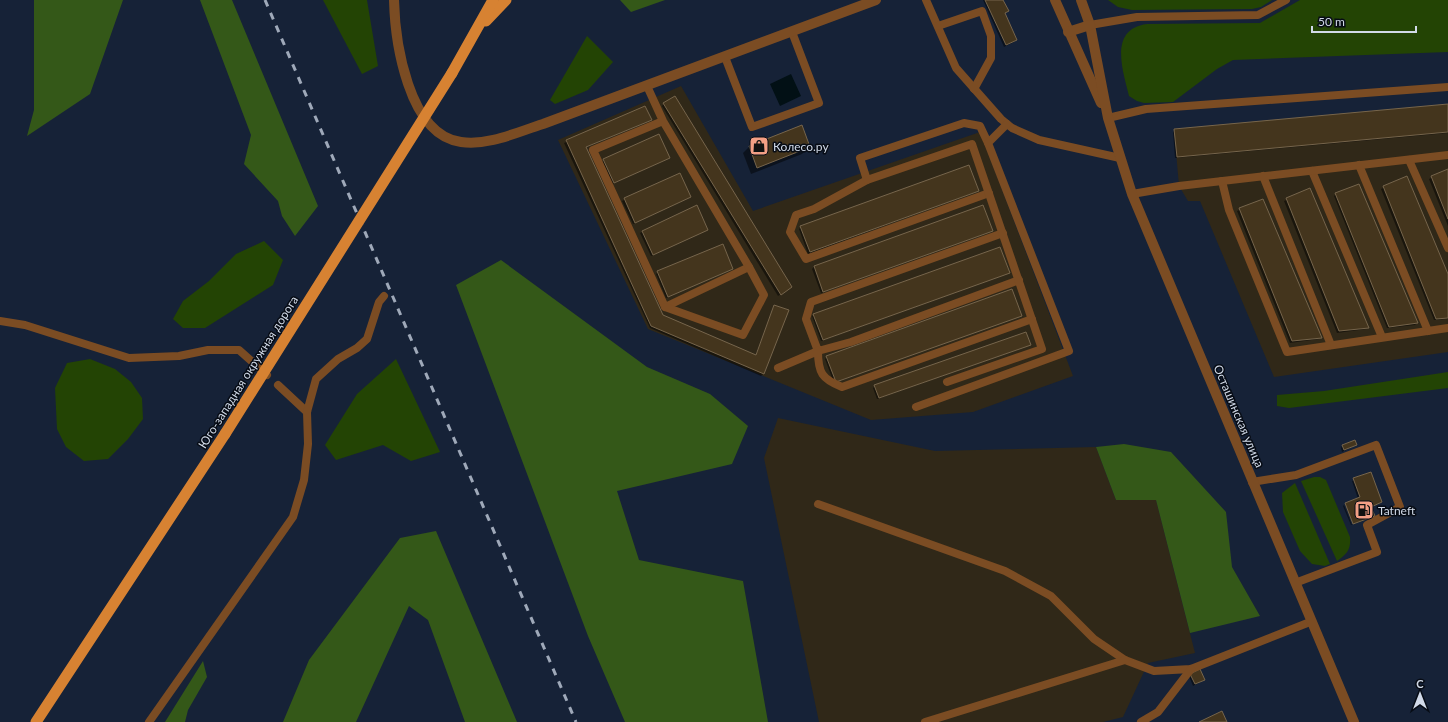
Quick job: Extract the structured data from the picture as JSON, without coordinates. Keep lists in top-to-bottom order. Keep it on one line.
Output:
{"streets":{"highway":["Юго-западная окружная дорога"],"street":["Осташинская улица"]},"places":{"shop":["Колесо.ру"],"fuel station":["Tatneft"]},"scale_bar":"50 m","north":"top"}
